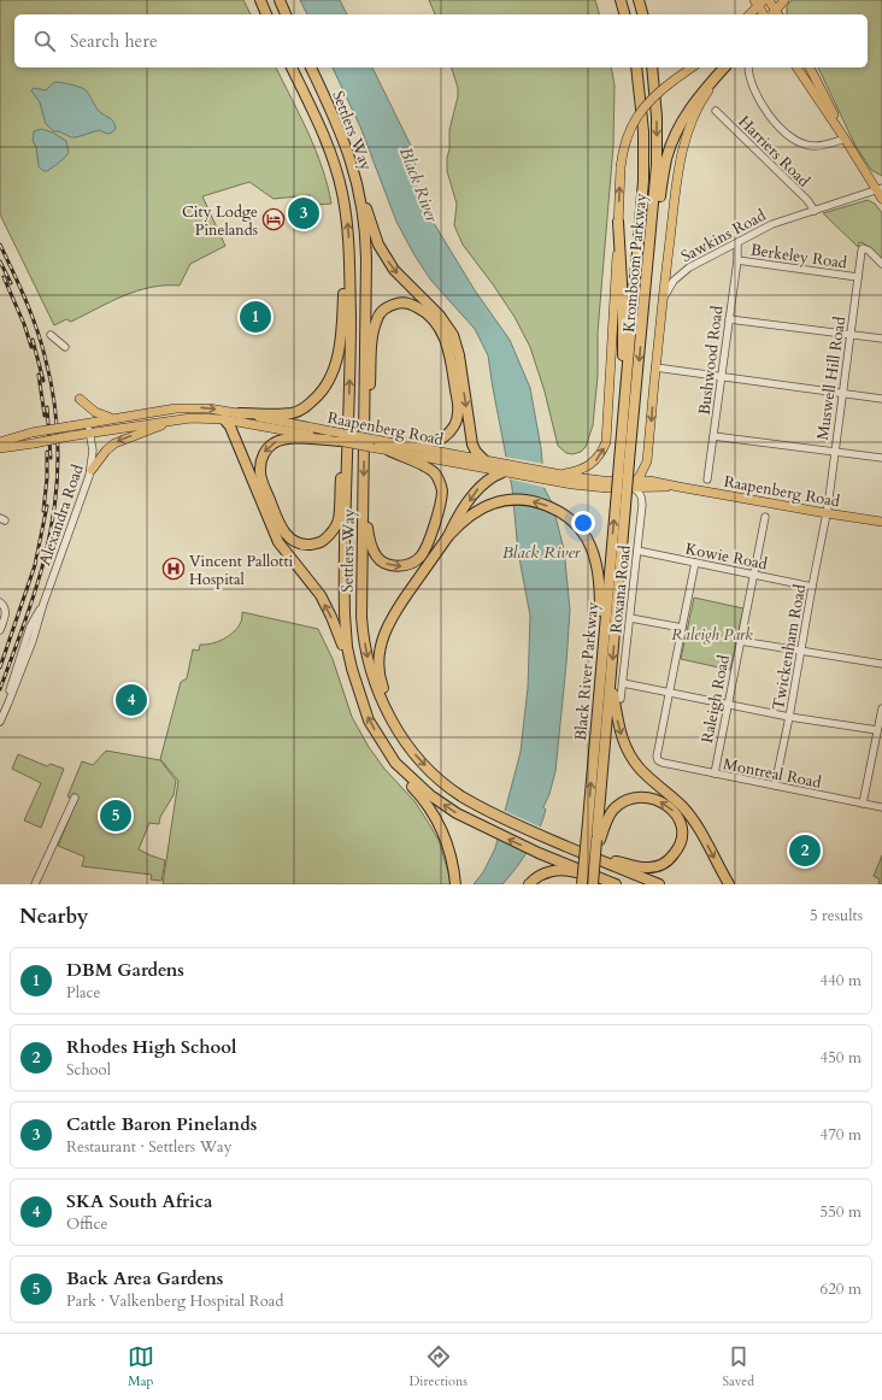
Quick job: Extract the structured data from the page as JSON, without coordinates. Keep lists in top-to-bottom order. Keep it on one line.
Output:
{"streets":{"highway":["Settlers Way","Kromboom Parkway","Black River Parkway"],"main road":["Sawkins Road","Raapenberg Road"],"street":["Harriers Road","Berkeley Road","Bushwood Road","Muswell Hill Road","Alexandra Road","Kowie Road","Roxana Road","Twickenham Road","Raleigh Road","Montreal Road"]},"crossings":[["Harriers Road","Sawkins Road"],["Sawkins Road","Bushwood Road"],["Sawkins Road","Raapenberg Road"],["Sawkins Road","Roxana Road"],["Berkeley Road","Bushwood Road"],["Berkeley Road","Muswell Hill Road"],["Kromboom Parkway","Black River Parkway"],["Muswell Hill Road","Raapenberg Road"],["Muswell Hill Road","Twickenham Road"],["Raapenberg Road","Alexandra Road"],["Raapenberg Road","Roxana Road"],["Raapenberg Road","Twickenham Road"],["Kowie Road","Roxana Road"],["Kowie Road","Twickenham Road"],["Kowie Road","Raleigh Road"],["Twickenham Road","Montreal Road"],["Raleigh Road","Montreal Road"]],"water":["Black River"],"parks":["Raleigh Park"],"places":{"hotel":["City Lodge Pinelands"],"hospital":["Vincent Pallotti Hospital"]},"page":{"search":"Search here","pins":["3","1","4","5","2"],"heading":["Nearby","5 results"],"list":[{"mark":"1","name":"DBM Gardens","note":"Place","value":"440 m"},{"mark":"2","name":"Rhodes High School","note":"School","value":"450 m"},{"mark":"3","name":"Cattle Baron Pinelands","note":"Restaurant · Settlers Way","value":"470 m"},{"mark":"4","name":"SKA South Africa","note":"Office","value":"550 m"},{"mark":"5","name":"Back Area Gardens","note":"Park · Valkenberg Hospital Road","value":"620 m"}],"nav":["Map","Directions","Saved"]}}
